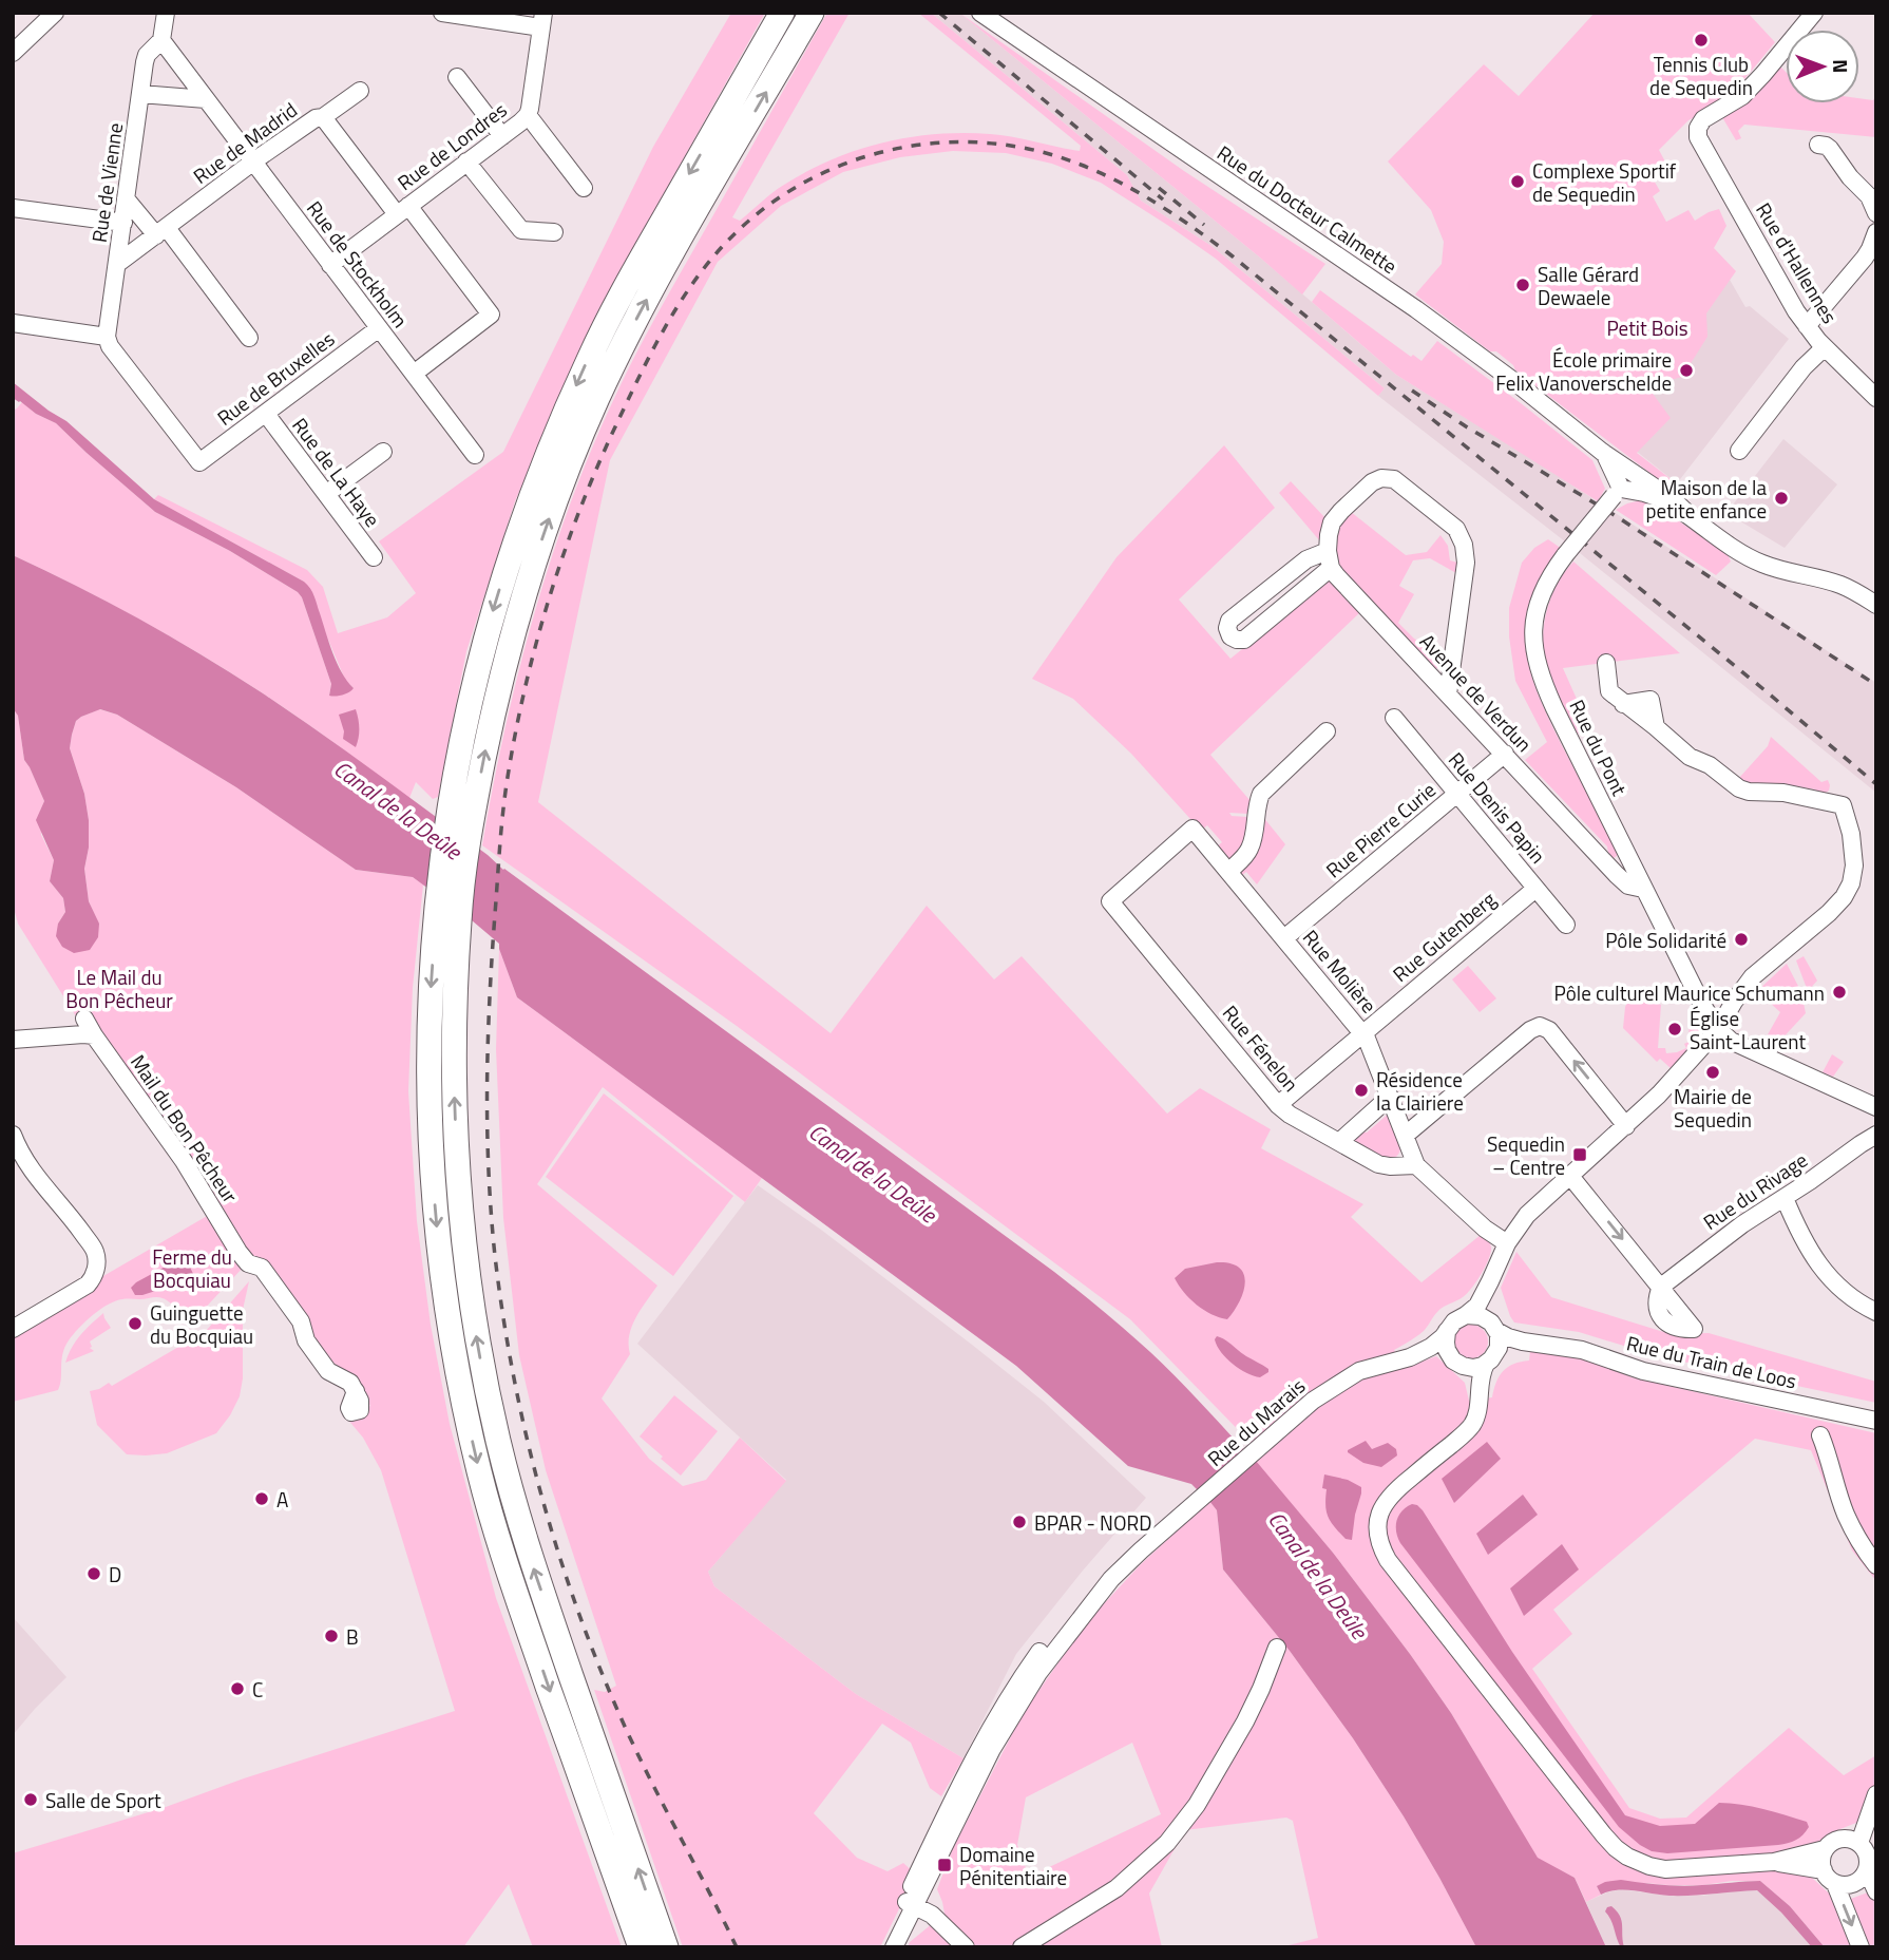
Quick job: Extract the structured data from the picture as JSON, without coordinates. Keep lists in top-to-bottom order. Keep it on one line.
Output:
{"streets":{"street":["Rue de Madrid","Rue de Londres","Rue de Vienne","Rue du Docteur Calmette","Rue d'Hallennes","Rue de Stockholm","Rue de Bruxelles","Rue de La Haye","Avenue de Verdun","Rue du Pont","Rue Denis Papin","Rue Pierre Curie","Rue Gutenberg","Rue Molière","Rue Fénelon","Mail du Bon Pêcheur","Rue du Rivage","Rue du Train de Loos","Rue du Marais"]},"crossings":[["Rue de Madrid","Rue de Vienne"],["Rue de Madrid","Rue de Stockholm"],["Rue de Londres","Rue de Stockholm"],["Rue de Vienne","Rue de Stockholm"],["Rue de Vienne","Rue de Bruxelles"],["Rue du Docteur Calmette","Rue du Pont"],["Rue de Stockholm","Rue de Bruxelles"],["Rue de Bruxelles","Rue de La Haye"],["Avenue de Verdun","Rue du Pont"],["Avenue de Verdun","Rue Pierre Curie"],["Rue Denis Papin","Rue Pierre Curie"],["Rue Denis Papin","Rue Gutenberg"],["Rue Pierre Curie","Rue Molière"],["Rue Gutenberg","Rue Molière"],["Rue Gutenberg","Rue Fénelon"],["Rue Molière","Rue Fénelon"],["Rue du Train de Loos","Rue du Marais"]],"water":["Canal de la Deûle"],"parks":["Petit Bois","Le Mail du Bon Pêcheur","Ferme du Bocquiau"],"places":{"other":["Tennis Club de Sequedin","Complexe Sportif de Sequedin","Salle Gérard Dewaele","École primaire Felix Vanoverschelde","Maison de la petite enfance","Pôle Solidarité","Pôle culturel Maurice Schumann","Église Saint-Laurent","Mairie de Sequedin","Résidence la Clairiere","Guinguette du Bocquiau","A","BPAR - NORD","D","B","C","Salle de Sport"],"transit":["Sequedin – Centre","Domaine Pénitentiaire"]},"north":"right"}
